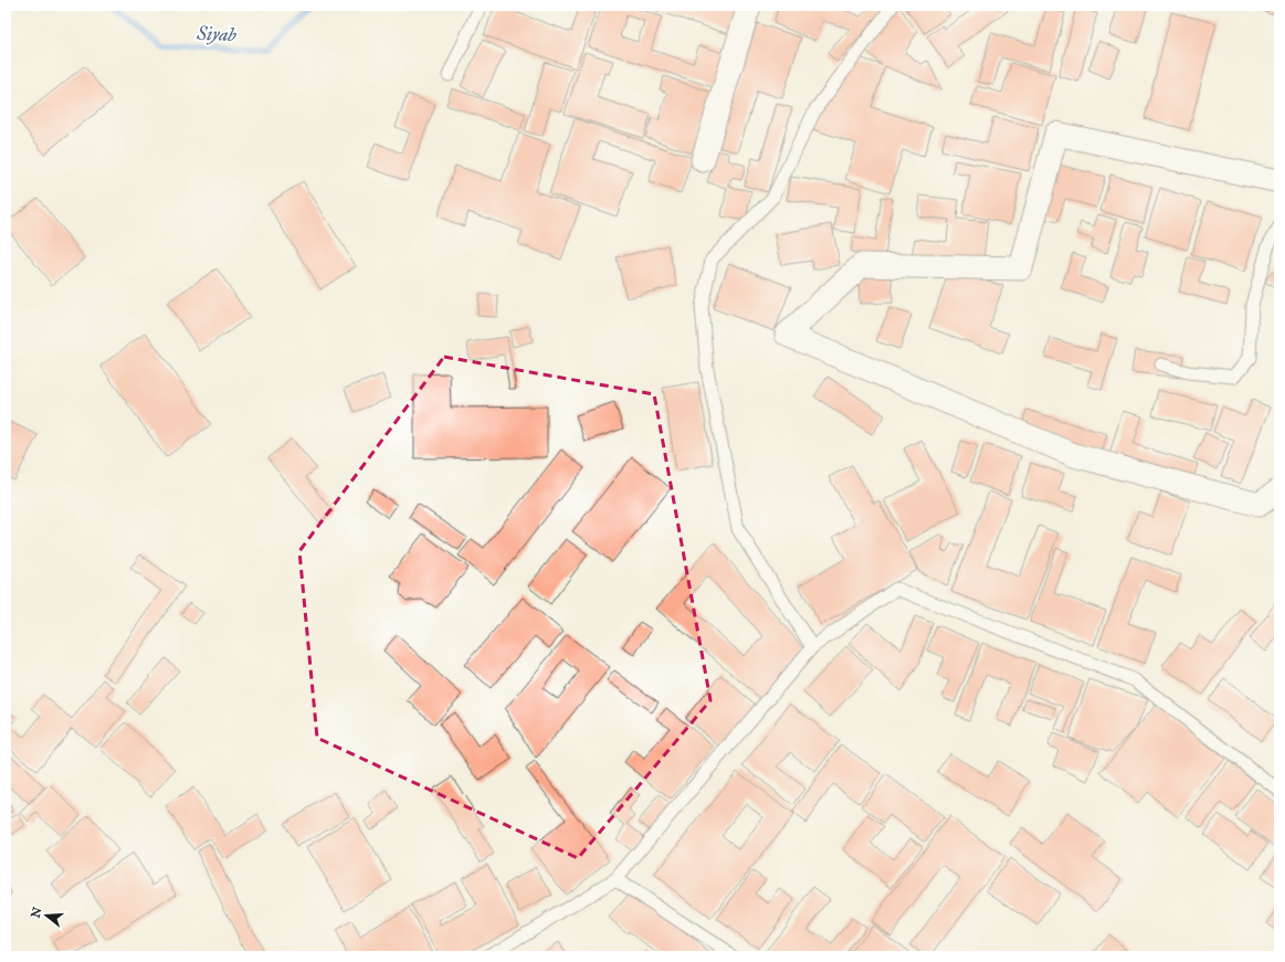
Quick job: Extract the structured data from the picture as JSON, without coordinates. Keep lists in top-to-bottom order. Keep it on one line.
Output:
{"water":["Siyab"],"north":"left"}
